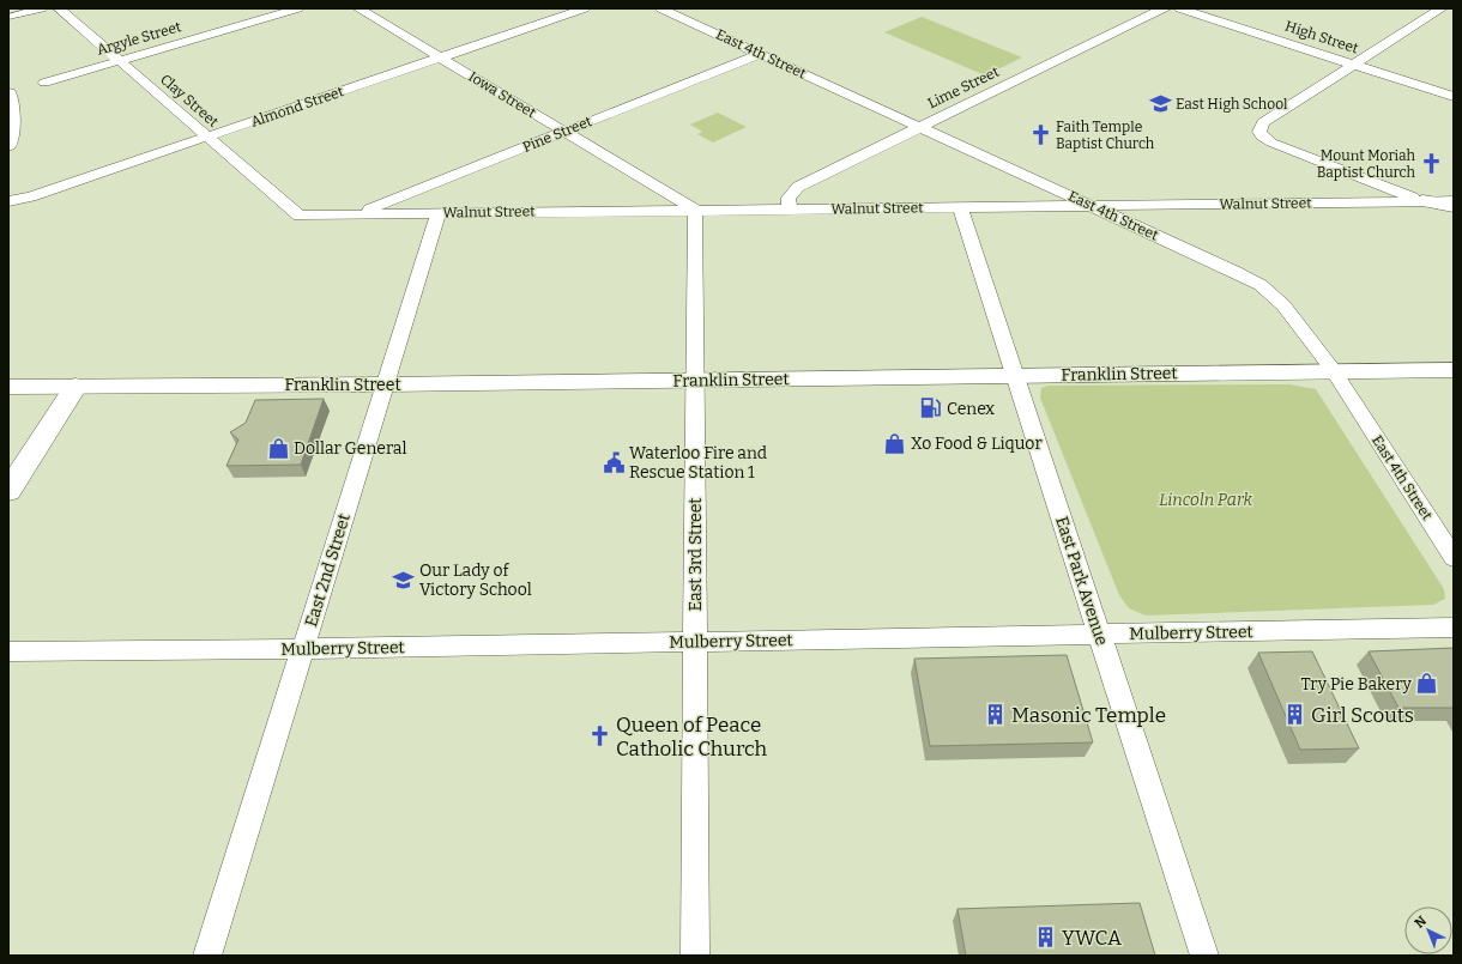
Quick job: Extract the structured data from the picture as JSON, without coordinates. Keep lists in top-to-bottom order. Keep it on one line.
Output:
{"streets":{"main road":["Franklin Street"],"street":["High Street","Argyle Street","East 4th Street","Lime Street","Iowa Street","Clay Street","Almond Street","Pine Street","Walnut Street","East 3rd Street","East 2nd Street","East Park Avenue","Mulberry Street"]},"crossings":[["Argyle Street","Clay Street"],["East 4th Street","Lime Street"],["East 4th Street","Pine Street"],["East 4th Street","Walnut Street"],["East 4th Street","Franklin Street"],["Lime Street","Walnut Street"],["Iowa Street","Almond Street"],["Iowa Street","Pine Street"],["Iowa Street","Walnut Street"],["Iowa Street","East 3rd Street"],["Clay Street","Almond Street"],["Clay Street","Walnut Street"],["Pine Street","Walnut Street"],["Walnut Street","East 3rd Street"],["Walnut Street","East 2nd Street"],["Walnut Street","East Park Avenue"],["Franklin Street","East 3rd Street"],["Franklin Street","East 2nd Street"],["Franklin Street","East Park Avenue"],["East 3rd Street","Mulberry Street"],["East 2nd Street","Mulberry Street"],["East Park Avenue","Mulberry Street"]],"parks":["Lincoln Park"],"places":{"school or university":["East High School","Our Lady of Victory School"],"church":["Faith Temple Baptist Church","Mount Moriah Baptist Church","Queen of Peace Catholic Church"],"fuel station":["Cenex"],"shop":["Xo Food & Liquor","Dollar General","Try Pie Bakery"],"public building":["Waterloo Fire and Rescue Station 1"],"building":["Masonic Temple","Girl Scouts","YWCA"]},"north":"top left"}
